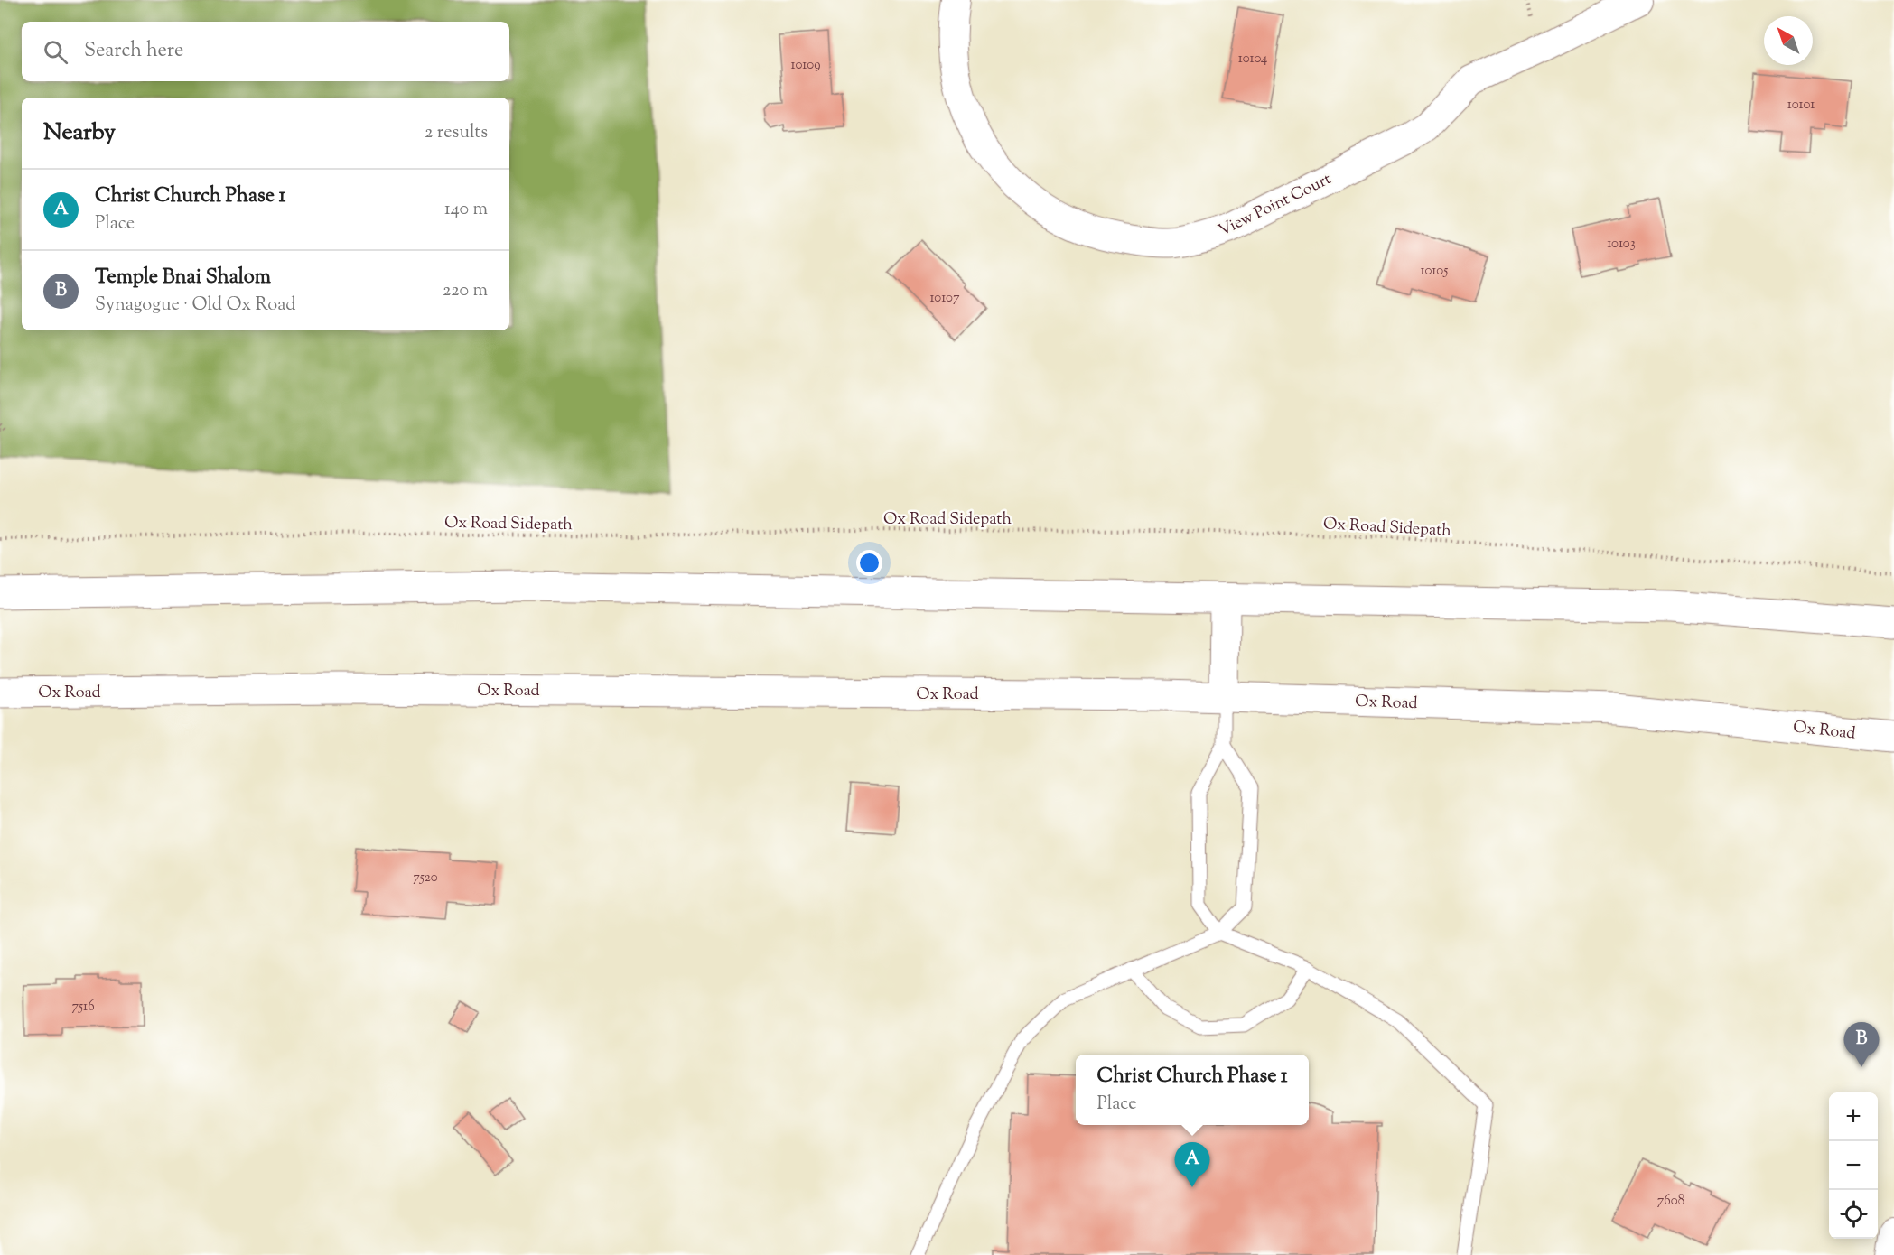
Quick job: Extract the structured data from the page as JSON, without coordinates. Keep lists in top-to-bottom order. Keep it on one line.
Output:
{"streets":{"highway":["Ox Road"],"street":["View Point Court"],"path":["Ox Road Sidepath"]},"house_numbers":["10104","10109","10101","10103","10105","10107","7520","7516","7608"],"north":"top left","page":{"search":"Search here","heading":["Nearby","2 results"],"list":[{"mark":"A","name":"Christ Church Phase 1","note":"Place","value":"140 m"},{"mark":"B","name":"Temple Bnai Shalom","note":"Synagogue · Old Ox Road","value":"220 m"}],"pins":["B","A"],"popup":["Christ Church Phase 1","Place"],"map_buttons":["+","−"]}}
